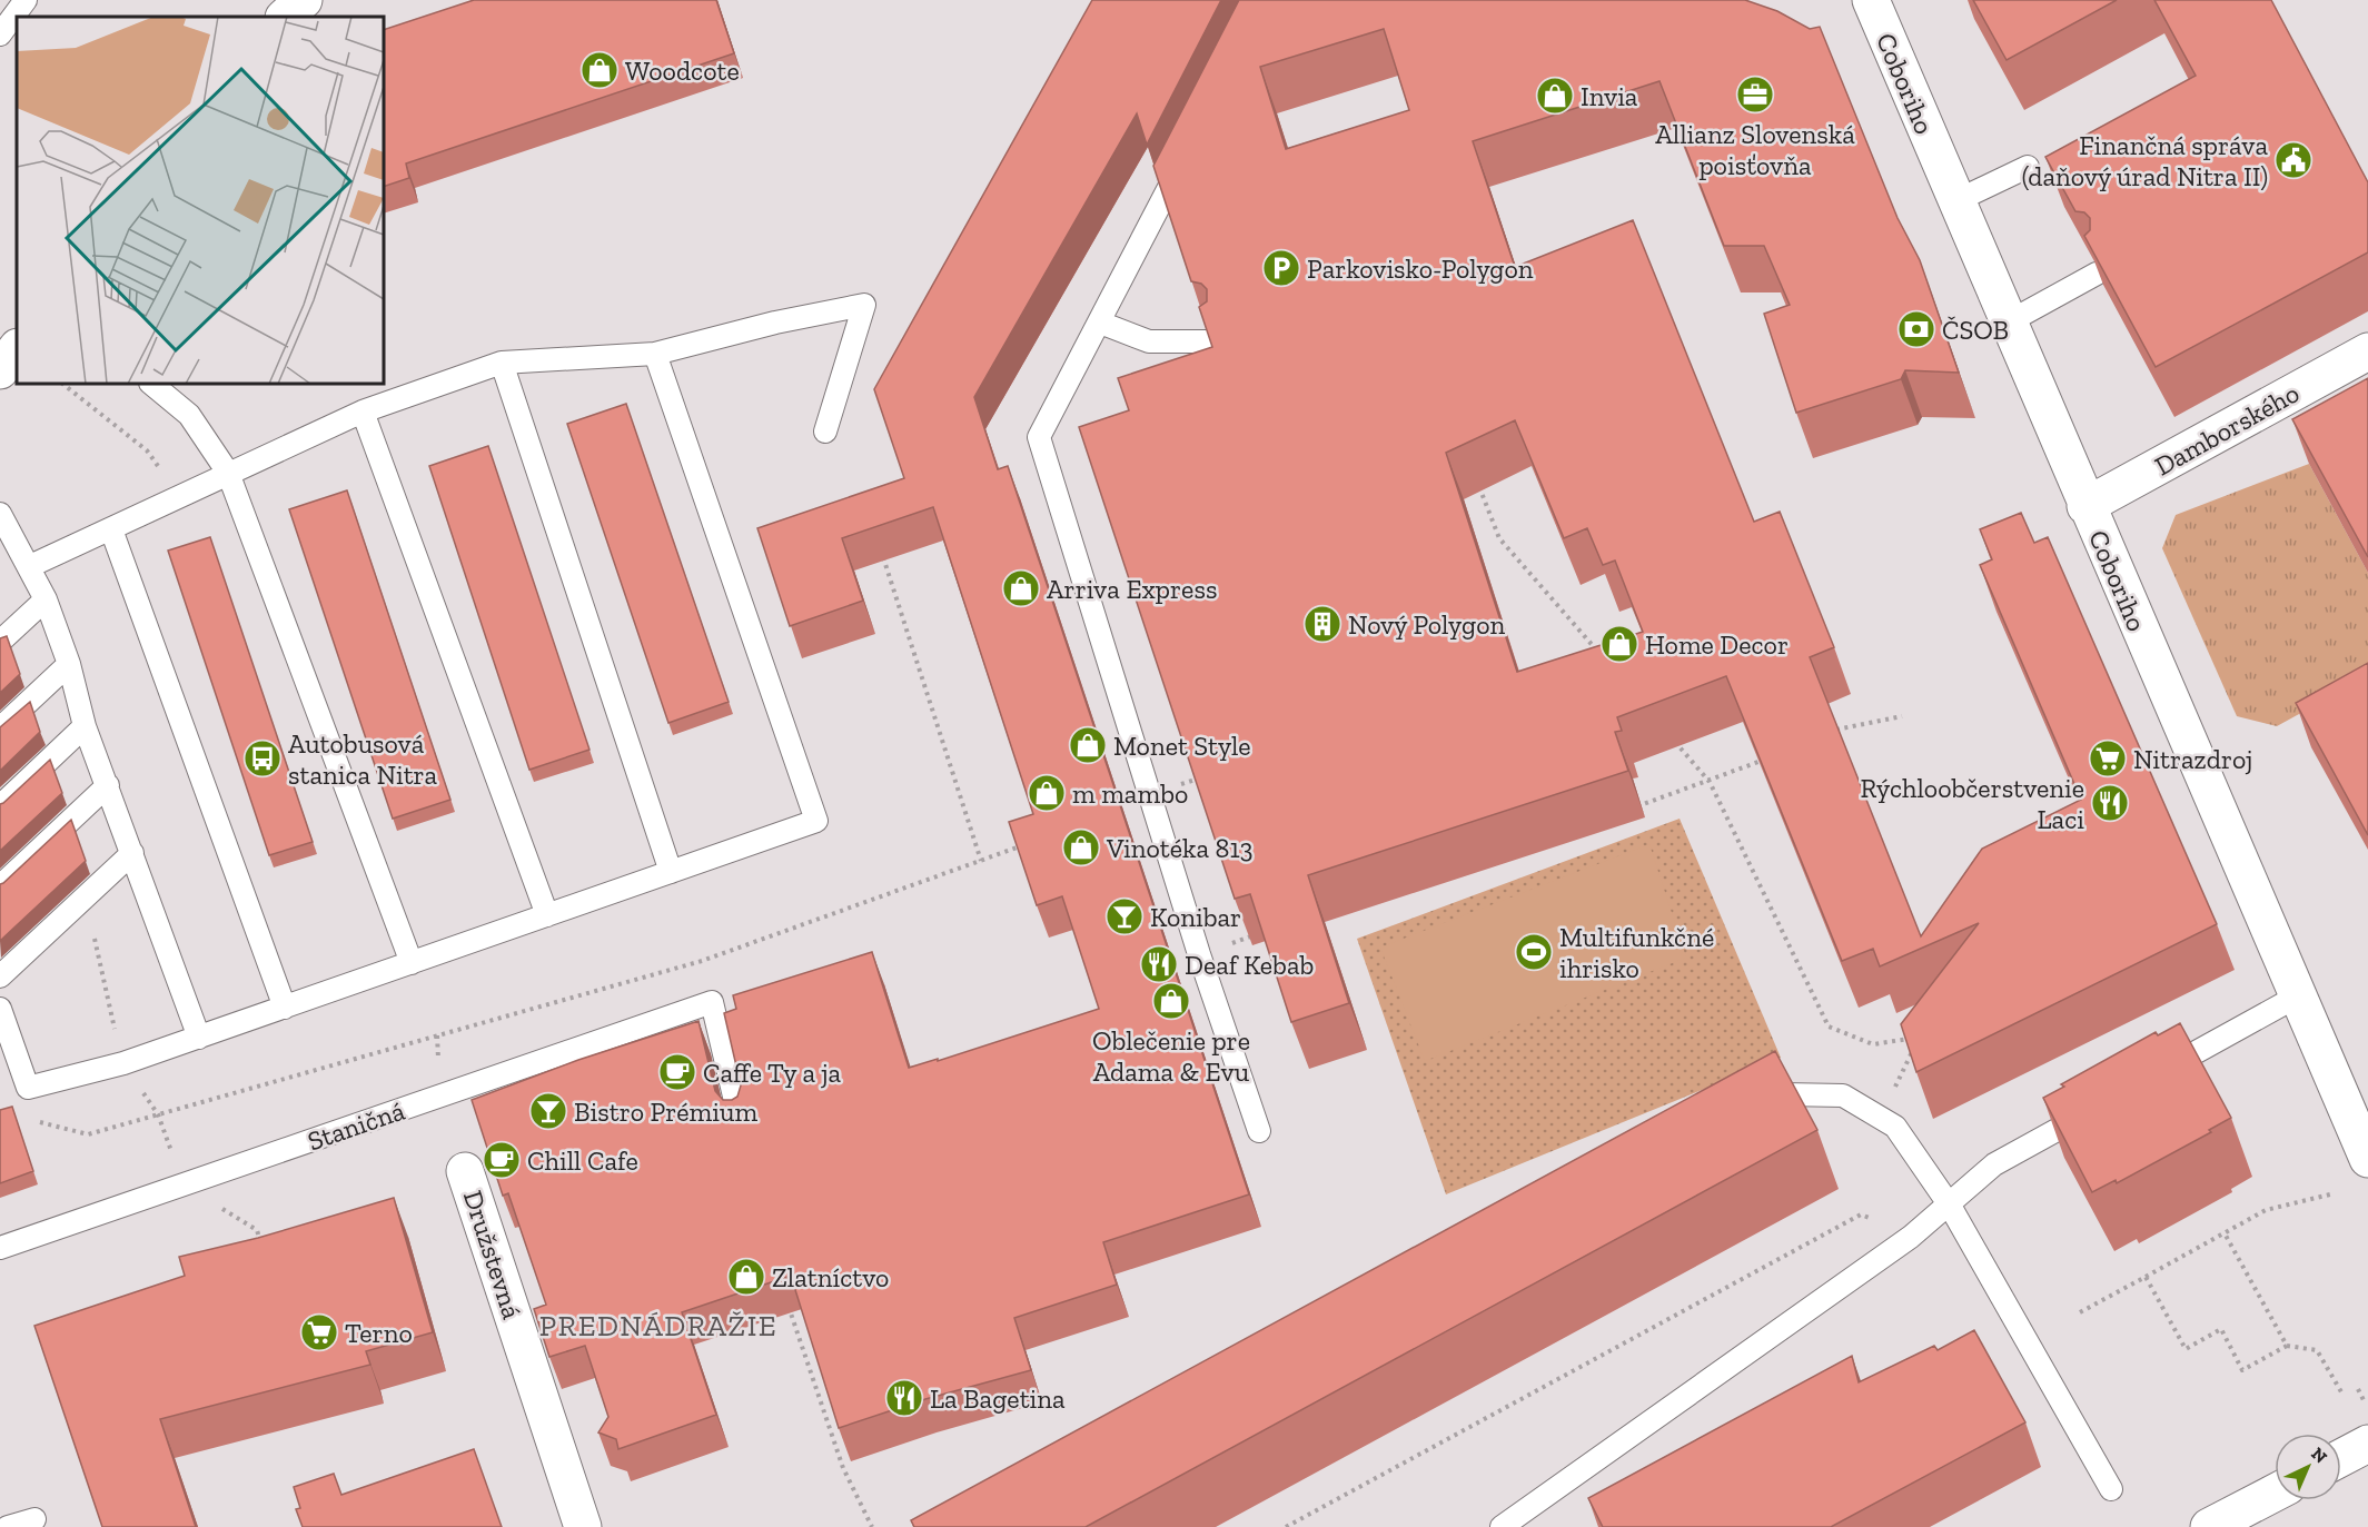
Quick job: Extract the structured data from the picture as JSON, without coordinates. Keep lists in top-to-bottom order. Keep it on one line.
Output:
{"streets":{"street":["Coboriho","Damborského","Družstevná"],"lane":["Staničná"]},"crossings":[["Coboriho","Damborského"]],"districts":["PREDNÁDRAŽIE"],"places":{"shop":["Woodcote","Invia","Arriva Express","Home Decor","Monet Style","m mambo","Vinotéka 813","Oblečenie pre Adama & Evu","Zlatníctvo"],"office":["Allianz Slovenská poisťovňa"],"public building":["Finančná správa (daňový úrad Nitra II)"],"parking":["Parkovisko-Polygon"],"bank":["ČSOB"],"building":["Nový Polygon"],"bus stop":["Autobusová stanica Nitra"],"supermarket":["Nitrazdroj","Terno"],"restaurant":["Rýchloobčerstvenie Laci","Deaf Kebab","La Bagetina"],"bar":["Konibar","Bistro Prémium"],"sports":["Multifunkčné ihrisko"],"cafe":["Caffe Ty a ja","Chill Cafe"]},"north":"top right"}
